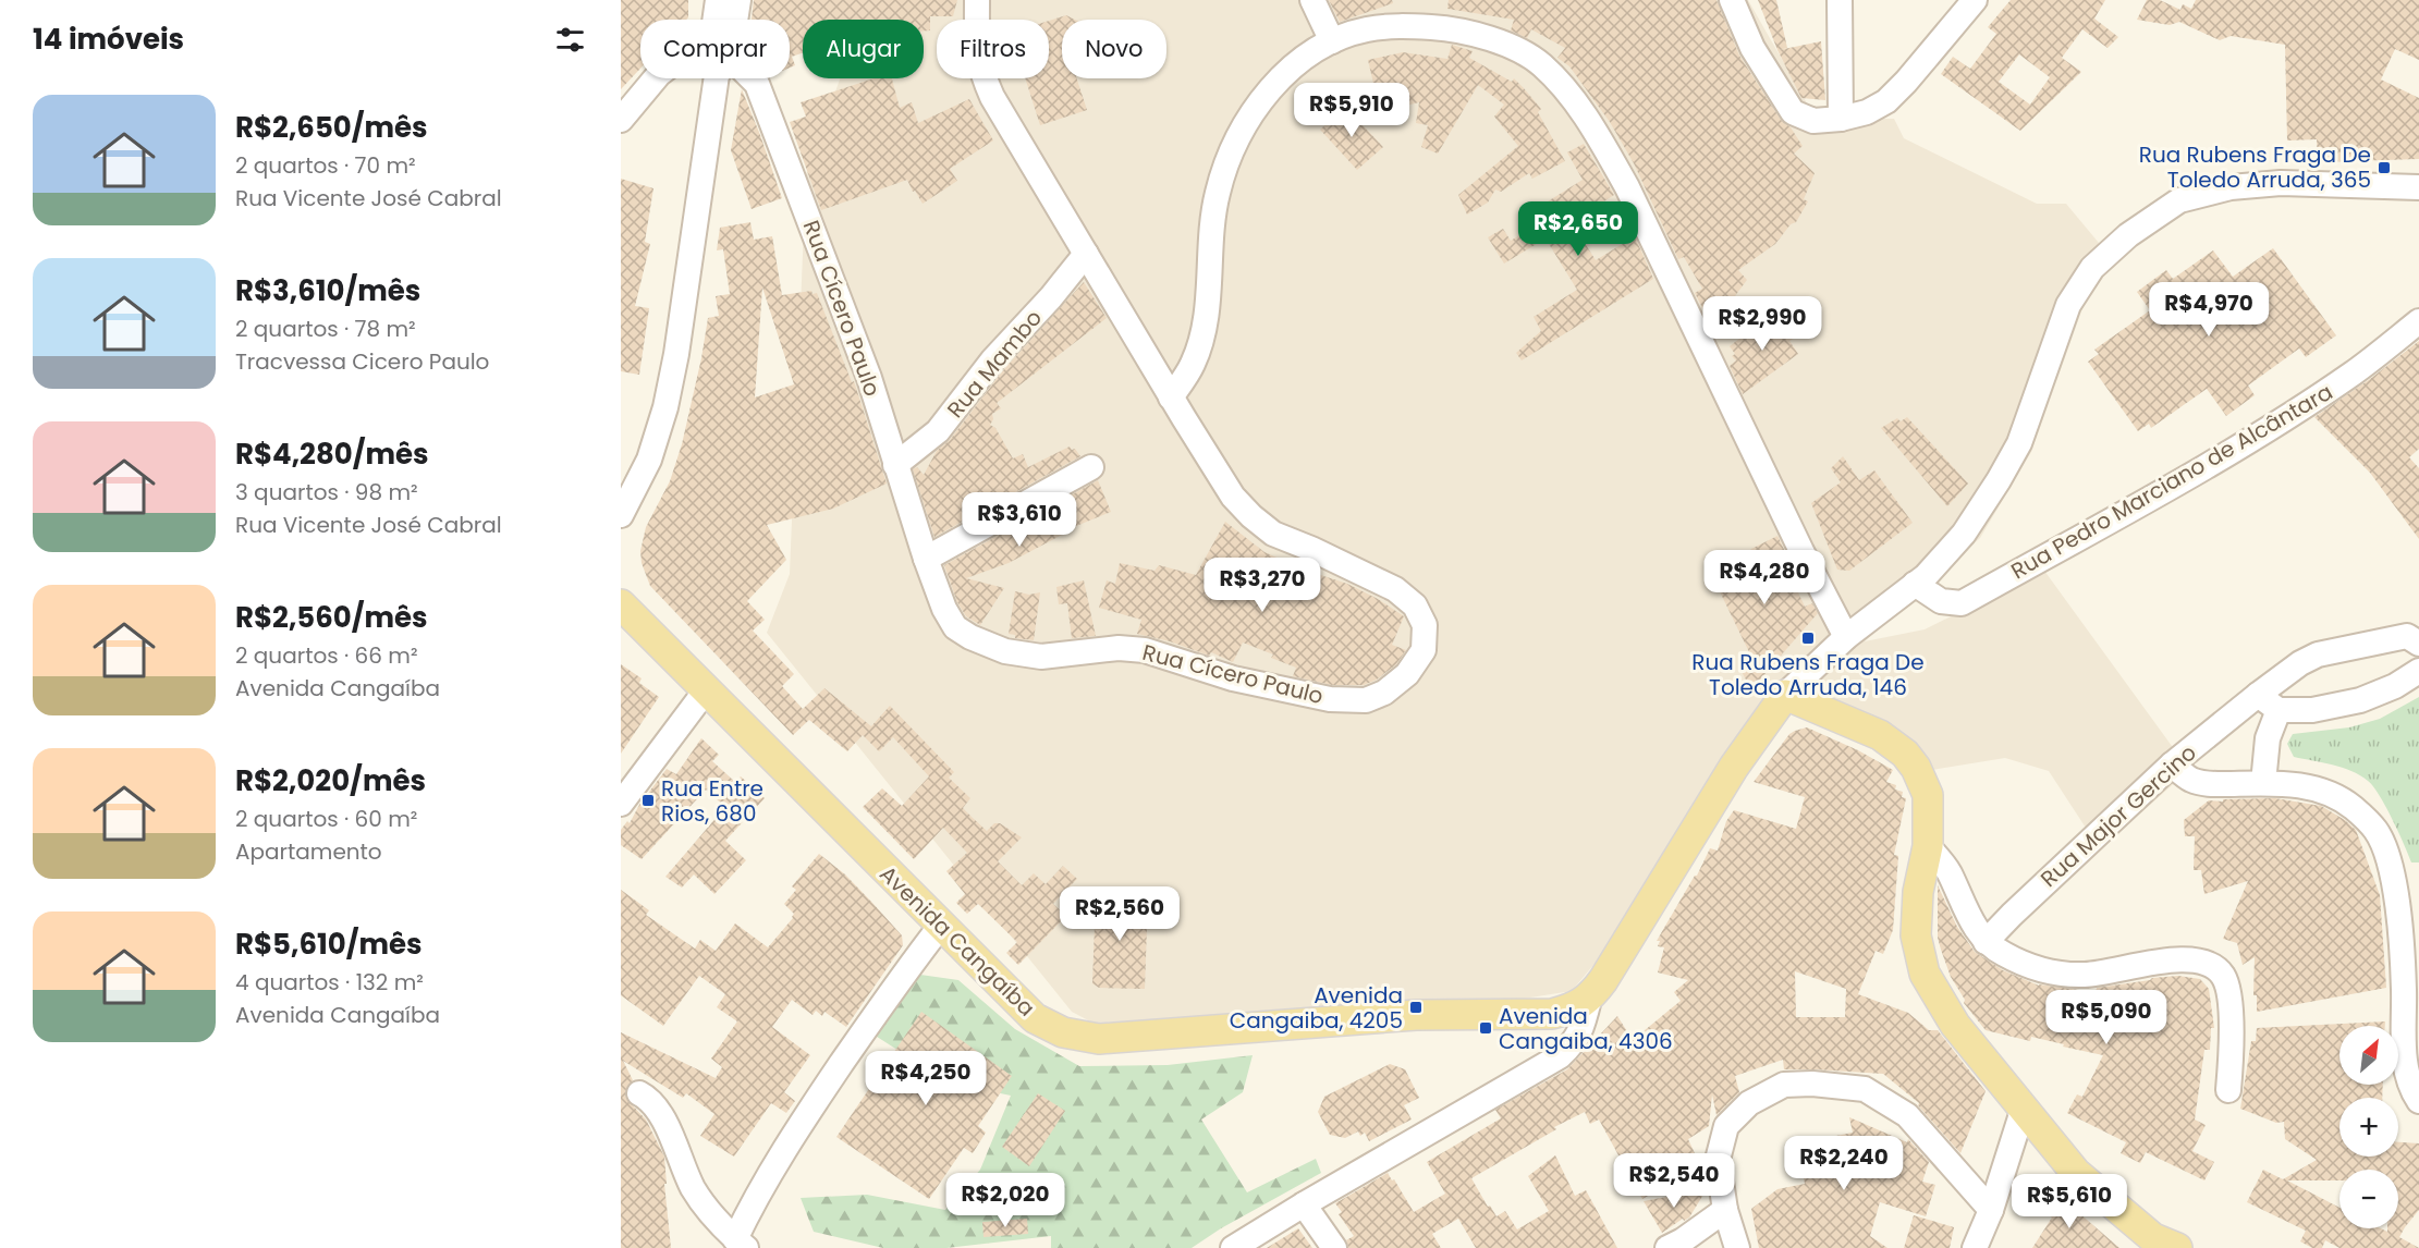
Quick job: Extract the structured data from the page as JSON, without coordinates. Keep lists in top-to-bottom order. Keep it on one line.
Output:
{"streets":{"main road":["Avenida Cangaíba"],"street":["Rua Cícero Paulo","Rua Mambo","Rua Pedro Marciano de Alcântara","Rua Major Gercino"]},"crossings":[["Rua Cícero Paulo","Rua Mambo"]],"places":{"transit":["Rua Rubens Fraga De Toledo Arruda, 365","Rua Rubens Fraga De Toledo Arruda, 146","Rua Entre Rios, 680","Avenida Cangaiba, 4205","Avenida Cangaiba, 4306"]},"north":"top right","page":{"heading":"14 imóveis","chip":["Comprar","Alugar","Filtros","Novo"],"list":[{"name":"R$2,650/mês","note":"2 quartos · 70 m² · Rua Vicente José Cabral"},{"name":"R$3,610/mês","note":"2 quartos · 78 m² · Tracvessa Cicero Paulo"},{"name":"R$4,280/mês","note":"3 quartos · 98 m² · Rua Vicente José Cabral"},{"name":"R$2,560/mês","note":"2 quartos · 66 m² · Avenida Cangaíba"},{"name":"R$2,020/mês","note":"2 quartos · 60 m² · Apartamento"},{"name":"R$5,610/mês","note":"4 quartos · 132 m² · Avenida Cangaíba"}],"price":["R$5,910","R$2,650","R$4,970","R$2,990","R$3,610","R$4,280","R$3,270","R$2,560","R$5,090","R$4,250","R$2,240","R$2,540","R$2,020","R$5,610"],"map_buttons":["+","−"]}}
